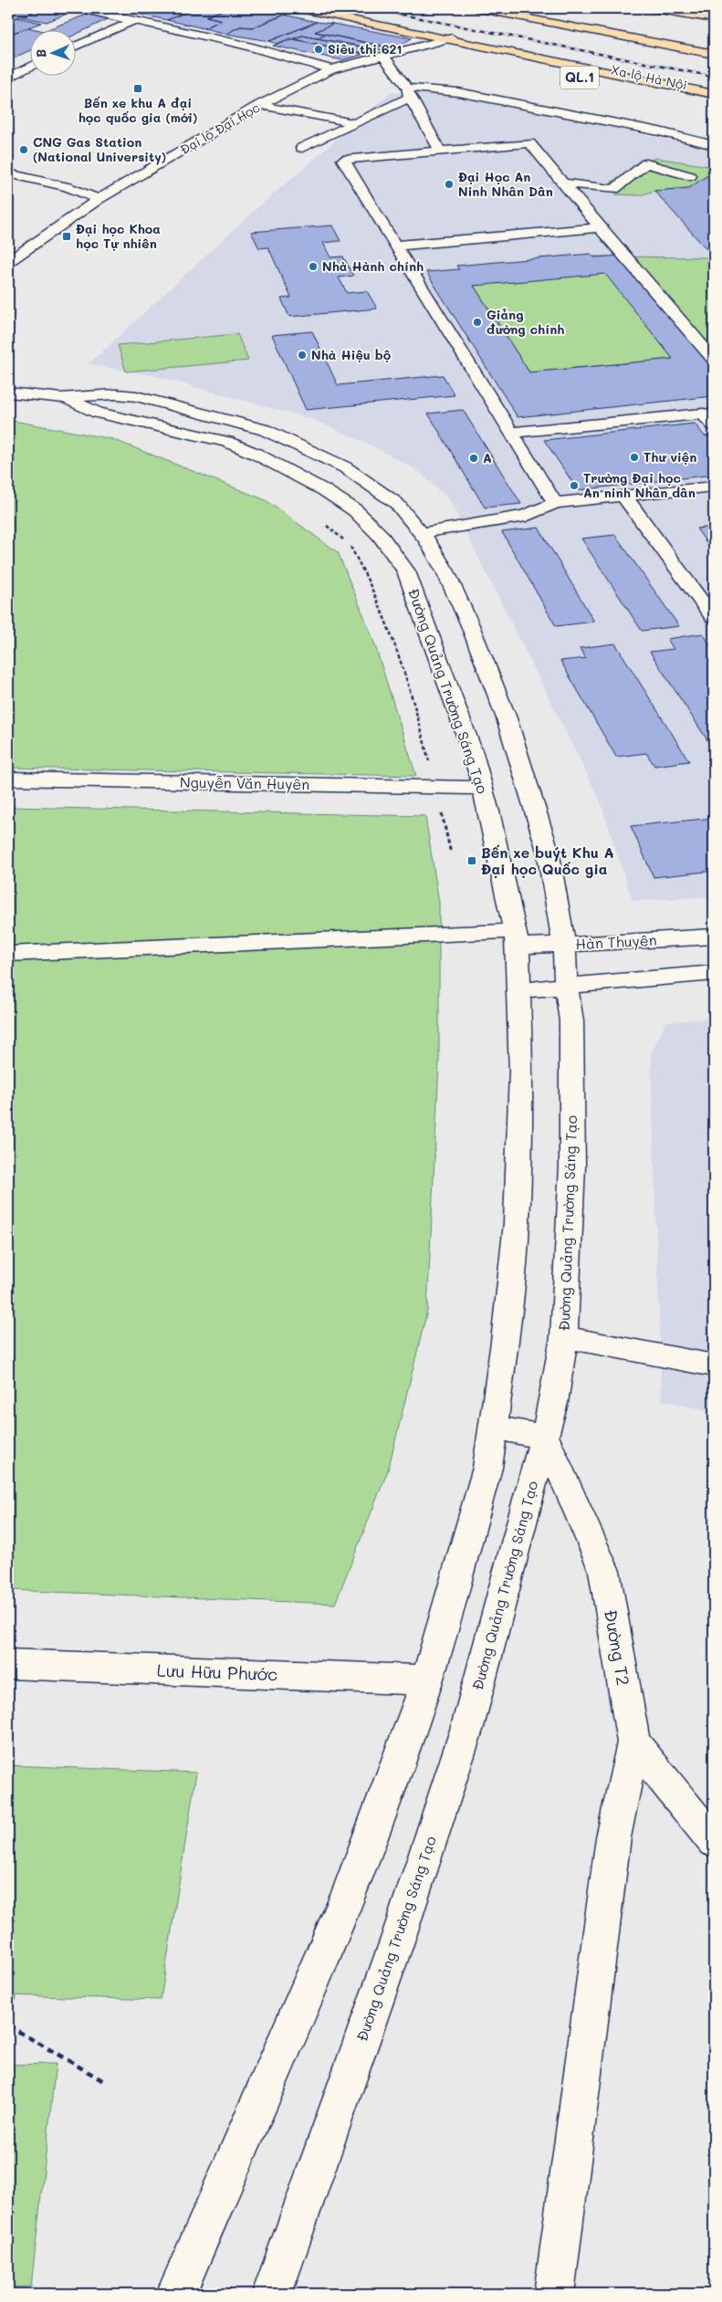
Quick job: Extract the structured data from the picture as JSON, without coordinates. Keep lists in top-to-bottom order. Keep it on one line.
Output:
{"streets":{"highway":["QL.1","Xa lộ Hà Nội"],"street":["Đại lộ Đại Học","Đường Quảng Trường Sáng Tạo","Nguyễn Văn Huyên","Hàn Thuyên","Đường T2","Lưu Hữu Phước"]},"crossings":[["Xa lộ Hà Nội","Đại lộ Đại Học"],["Đường Quảng Trường Sáng Tạo","Nguyễn Văn Huyên"],["Đường Quảng Trường Sáng Tạo","Hàn Thuyên"],["Đường Quảng Trường Sáng Tạo","Đường T2"],["Đường Quảng Trường Sáng Tạo","Lưu Hữu Phước"]],"places":{"other":["Siêu thị 621","CNG Gas Station (National University)","Đại Học An Ninh Nhân Dân","Nhà Hành chính","Giảng đường chính","Nhà Hiệu bộ","Thư viện","A","Trường Đại học An ninh Nhân dân"],"transit":["Bến xe khu A đại học quốc gia (mới)","Đại học Khoa học Tự nhiên","Bến xe buýt Khu A Đại học Quốc gia"]},"north":"left"}
